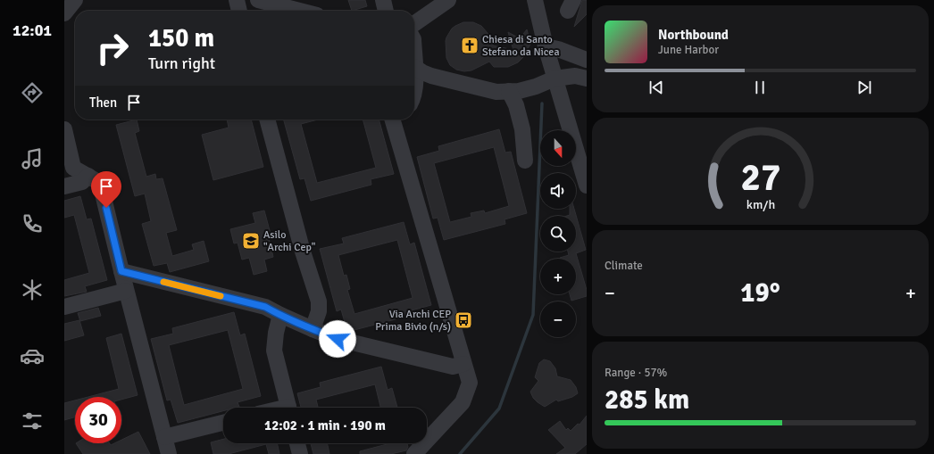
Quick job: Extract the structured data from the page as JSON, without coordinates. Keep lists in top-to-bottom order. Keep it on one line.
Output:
{"places":{"church":["Chiesa di Santo Stefano da Nicea"],"school or university":["Asilo \"Archi Cep\""],"bus stop":["Via Archi CEP Prima Bivio (n/s)"]},"north":"bottom","page":{"tabs":"12:01","turn":["150 m","Turn right"],"song":["Northbound","June Harbor"],"then":"Then","map_buttons":["+","−"],"tile":["Climate",["Range · 57%","285 km"]],"heat":["−","19°","+"],"limit":"30","trip":"12:02 · 1 min · 190 m","gauge":["27","km/h"]}}
